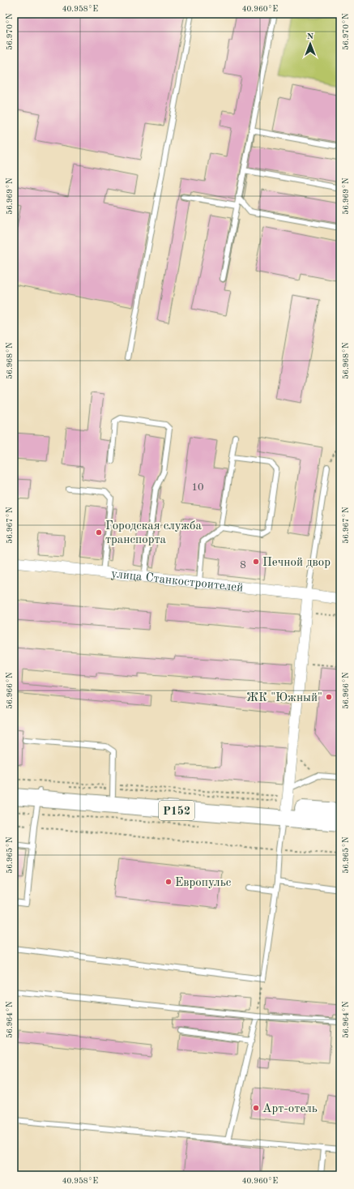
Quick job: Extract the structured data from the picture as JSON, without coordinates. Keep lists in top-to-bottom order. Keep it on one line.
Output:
{"streets":{"main road":["Р152"],"street":["улица Станкостроителей"]},"places":["Городская служба транспорта","Печной двор","ЖК \"Южный\"","Европульс","Арт-отель"],"house_numbers":["10","8"],"north":"top","coordinates":["40.958°E","40.960°E","56.970°N","56.969°N","56.968°N","56.967°N","56.966°N","56.965°N","56.964°N"]}
